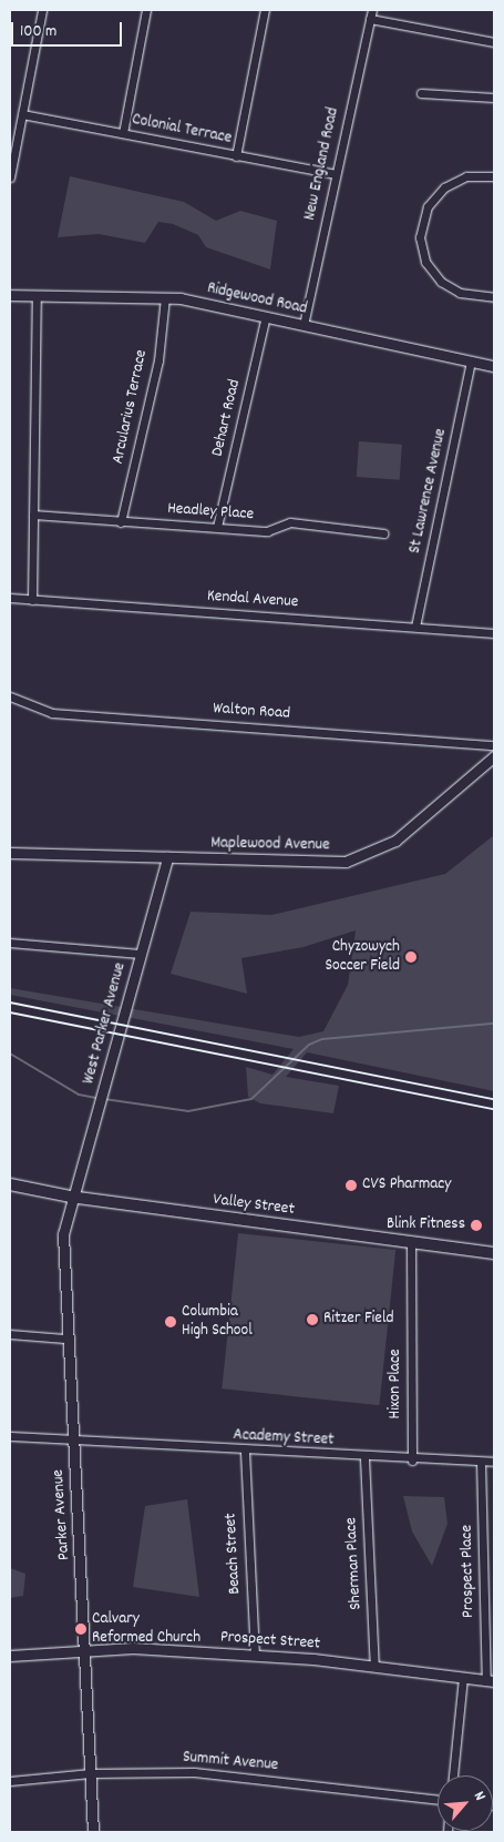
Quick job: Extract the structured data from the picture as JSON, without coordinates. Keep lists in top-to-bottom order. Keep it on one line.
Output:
{"streets":{"main road":["Valley Street"],"street":["Colonial Terrace","New England Road","Ridgewood Road","Arcularius Terrace","Dehart Road","St Lawrence Avenue","Headley Place","Kendal Avenue","Walton Road","Maplewood Avenue","West Parker Avenue","Hixon Place","Academy Street","Parker Avenue","Beach Street","Sherman Place","Prospect Place","Prospect Street","Summit Avenue"]},"crossings":[["Colonial Terrace","New England Road"],["New England Road","Ridgewood Road"],["Ridgewood Road","Arcularius Terrace"],["Ridgewood Road","Dehart Road"],["Ridgewood Road","St Lawrence Avenue"],["Arcularius Terrace","Headley Place"],["Dehart Road","Headley Place"],["St Lawrence Avenue","Kendal Avenue"],["Maplewood Avenue","West Parker Avenue"],["West Parker Avenue","Valley Street"],["West Parker Avenue","Parker Avenue"],["Valley Street","Hixon Place"],["Valley Street","Parker Avenue"],["Hixon Place","Academy Street"],["Academy Street","Parker Avenue"],["Academy Street","Beach Street"],["Academy Street","Sherman Place"],["Academy Street","Prospect Place"],["Parker Avenue","Prospect Street"],["Parker Avenue","Summit Avenue"],["Beach Street","Prospect Street"],["Sherman Place","Prospect Street"],["Prospect Place","Prospect Street"]],"places":["Chyzowych Soccer Field","CVS Pharmacy","Blink Fitness","Ritzer Field","Columbia High School","Calvary Reformed Church"],"scale_bar":"100 m","north":"top right"}
